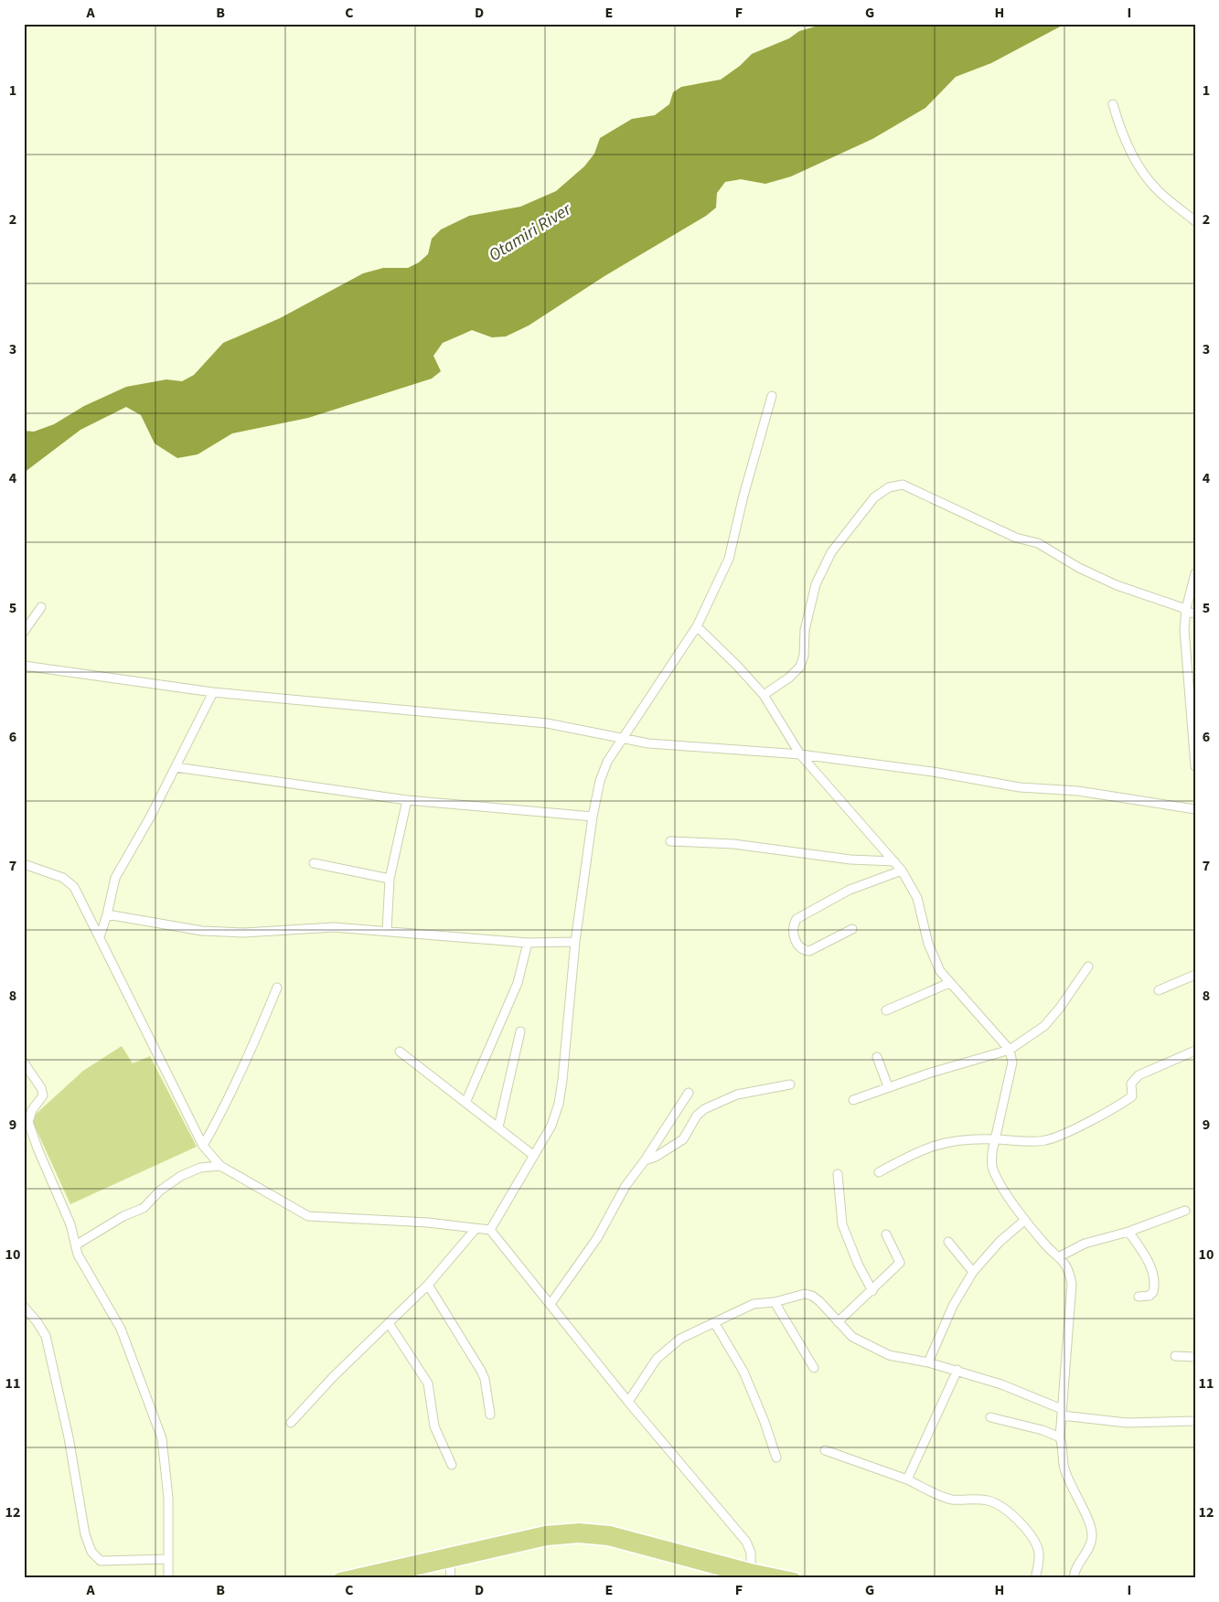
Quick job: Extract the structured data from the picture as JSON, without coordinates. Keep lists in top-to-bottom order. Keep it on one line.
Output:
{"water":["Otamiri River"],"grid":{"columns":["A","B","C","D","E","F","G","H","I"],"rows":["1","2","3","4","5","6","7","8","9","10","11","12"]}}
